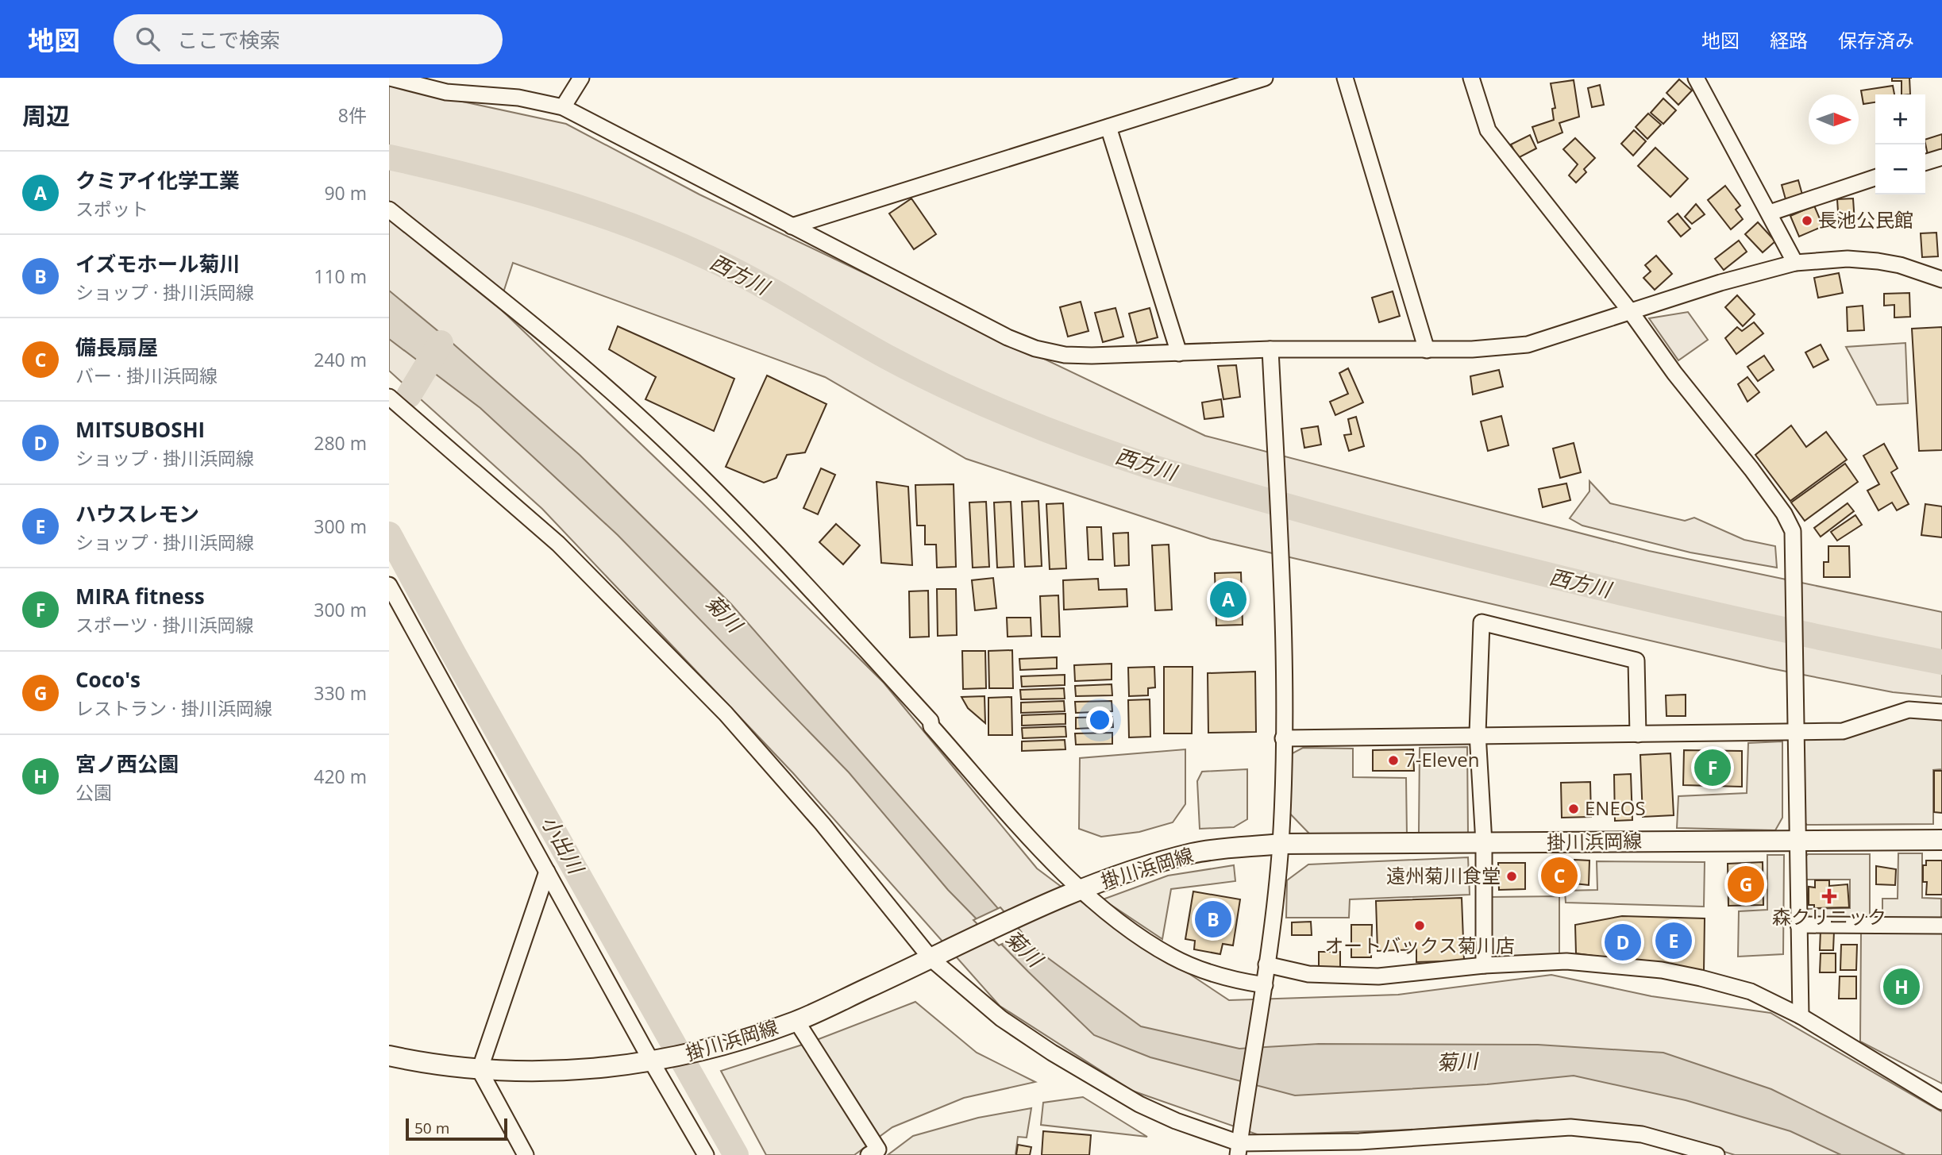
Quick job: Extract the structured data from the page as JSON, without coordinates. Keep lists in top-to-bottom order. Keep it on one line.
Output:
{"streets":{"main road":["掛川浜岡線"]},"water":["西方川","菊川","小出川"],"places":{"other":["長池公民館","7-Eleven","ENEOS","遠州菊川食堂","オートバックス菊川店"],"health":["森クリニック"]},"scale_bar":"50 m","north":"right","page":{"header":"地図","search":"ここで検索","nav":["地図","経路","保存済み"],"heading":["周辺","8件"],"map_buttons":["+","−"],"list":[{"mark":"A","name":"クミアイ化学工業","note":"スポット","value":"90 m"},{"mark":"B","name":"イズモホール菊川","note":"ショップ · 掛川浜岡線","value":"110 m"},{"mark":"C","name":"備長扇屋","note":"バー · 掛川浜岡線","value":"240 m"},{"mark":"D","name":"MITSUBOSHI","note":"ショップ · 掛川浜岡線","value":"280 m"},{"mark":"E","name":"ハウスレモン","note":"ショップ · 掛川浜岡線","value":"300 m"},{"mark":"F","name":"MIRA fitness","note":"スポーツ · 掛川浜岡線","value":"300 m"},{"mark":"G","name":"Coco's","note":"レストラン · 掛川浜岡線","value":"330 m"},{"mark":"H","name":"宮ノ西公園","note":"公園","value":"420 m"}],"pins":["A","F","C","G","B","E","D","H"],"scale":"50 m"}}
